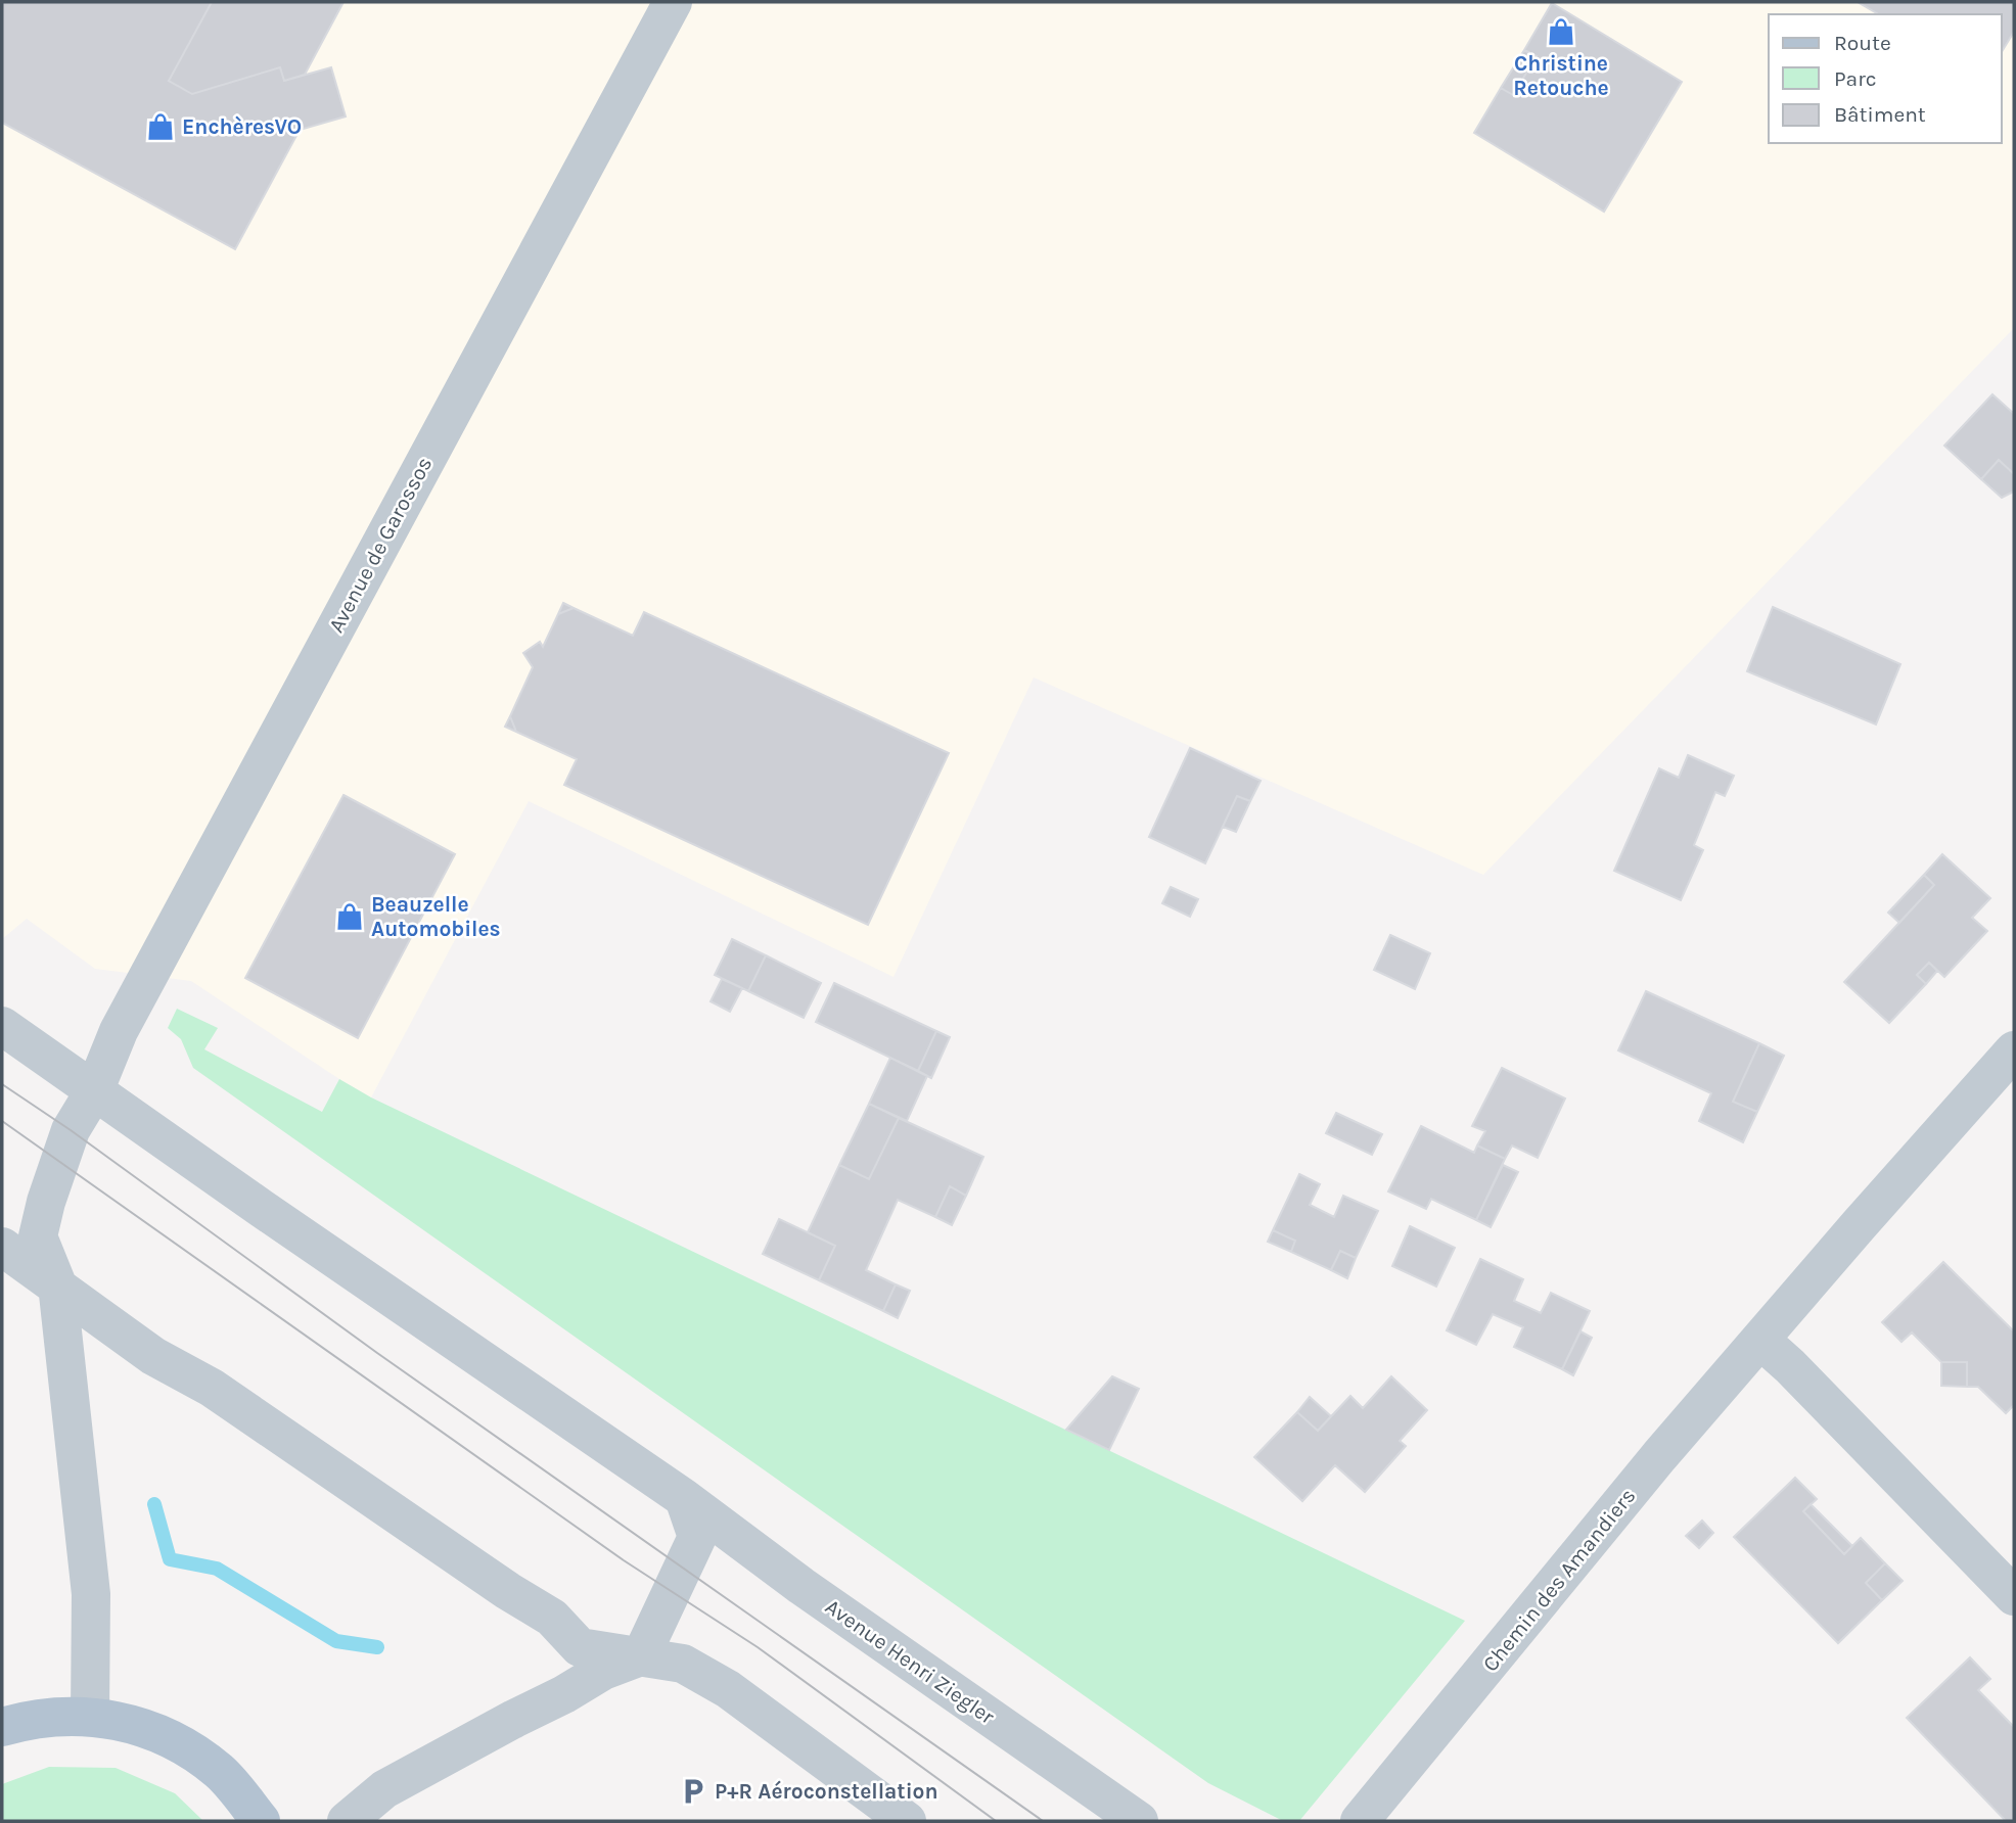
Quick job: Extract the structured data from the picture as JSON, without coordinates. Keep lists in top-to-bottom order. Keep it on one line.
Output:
{"streets":{"street":["Avenue de Garossos","Chemin des Amandiers","Avenue Henri Ziegler"]},"crossings":[["Avenue de Garossos","Avenue Henri Ziegler"]],"places":{"shop":["Christine Retouche","EnchèresVO","Beauzelle Automobiles"],"parking":["P+R Aéroconstellation"]},"legend":["Route","Parc","Bâtiment"]}
